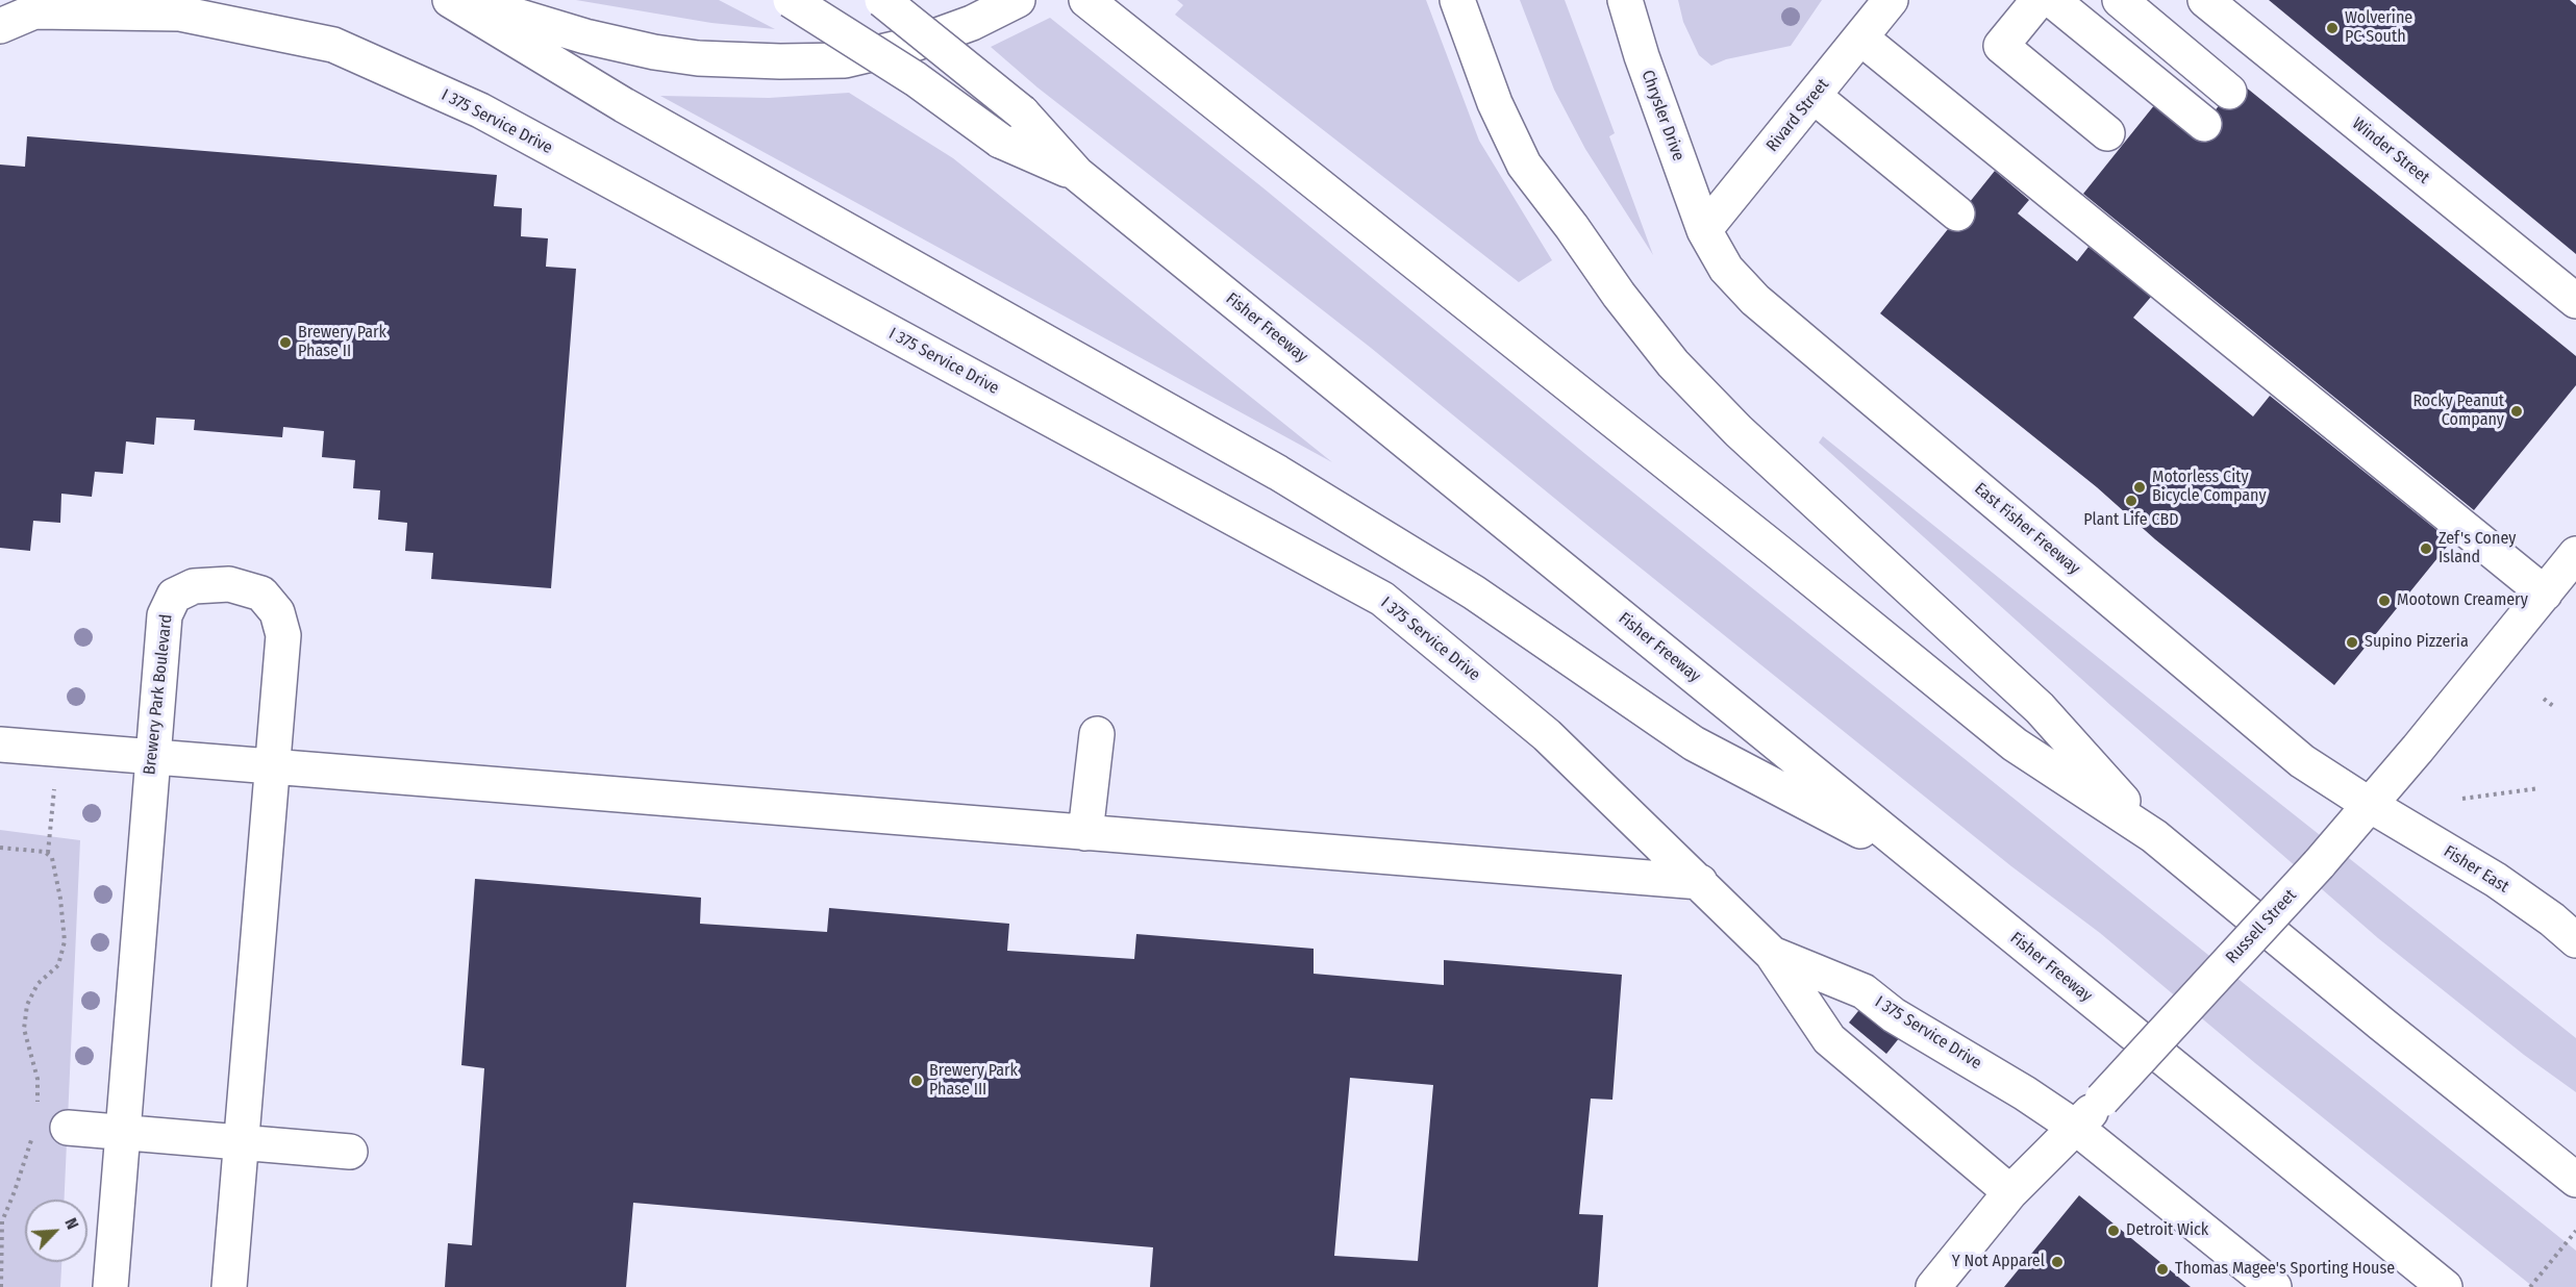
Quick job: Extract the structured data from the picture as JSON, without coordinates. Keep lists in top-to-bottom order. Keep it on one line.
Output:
{"streets":{"main road":["Chrysler Drive","Rivard Street","I 375 Service Drive","Winder Street","Fisher Freeway","East Fisher Freeway","Brewery Park Boulevard","Fisher East","Russell Street"]},"crossings":[["Chrysler Drive","Rivard Street"],["Chrysler Drive","East Fisher Freeway"],["Rivard Street","East Fisher Freeway"],["I 375 Service Drive","Russell Street"],["East Fisher Freeway","Fisher East"],["East Fisher Freeway","Russell Street"],["Fisher East","Russell Street"]],"places":["Wolverine PC South","Brewery Park Phase II","Rocky Peanut Company","Motorless City Bicycle Company","Plant Life CBD","Zef's Coney Island","Mootown Creamery","Supino Pizzeria","Brewery Park Phase III","Detroit Wick","Y Not Apparel","Thomas Magee's Sporting House"],"north":"top right"}
